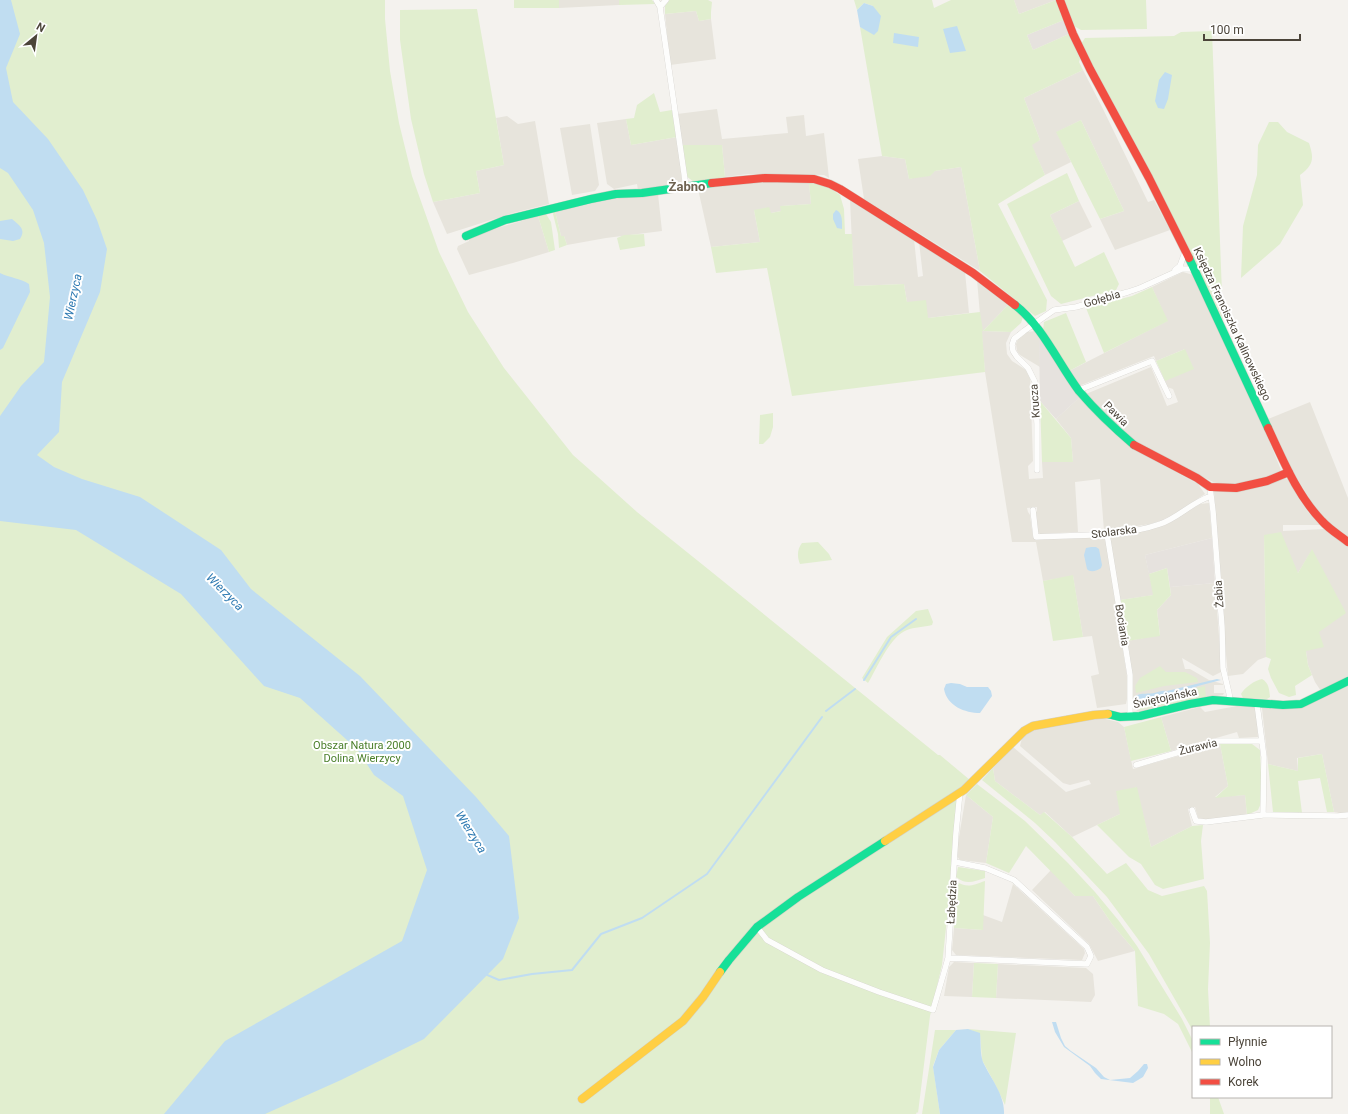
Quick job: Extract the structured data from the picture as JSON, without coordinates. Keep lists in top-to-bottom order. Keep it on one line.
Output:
{"streets":{"street":["Gołębia","Księdza Franciszka Kalinowskiego","Krucza","Pawia","Stolarska","Żabia","Bociania","Świętojańska","Żurawia","Łabędzia"]},"crossings":[["Gołębia","Księdza Franciszka Kalinowskiego"],["Gołębia","Krucza"],["Gołębia","Pawia"],["Krucza","Pawia"],["Pawia","Żabia"],["Stolarska","Żabia"],["Stolarska","Bociania"],["Żabia","Świętojańska"],["Bociania","Świętojańska"],["Świętojańska","Łabędzia"]],"districts":["Żabno"],"water":["Wierzyca"],"parks":["Obszar Natura 2000 Dolina Wierzycy"],"legend":["Płynnie","Wolno","Korek"],"scale_bar":"100 m","north":"top right"}
